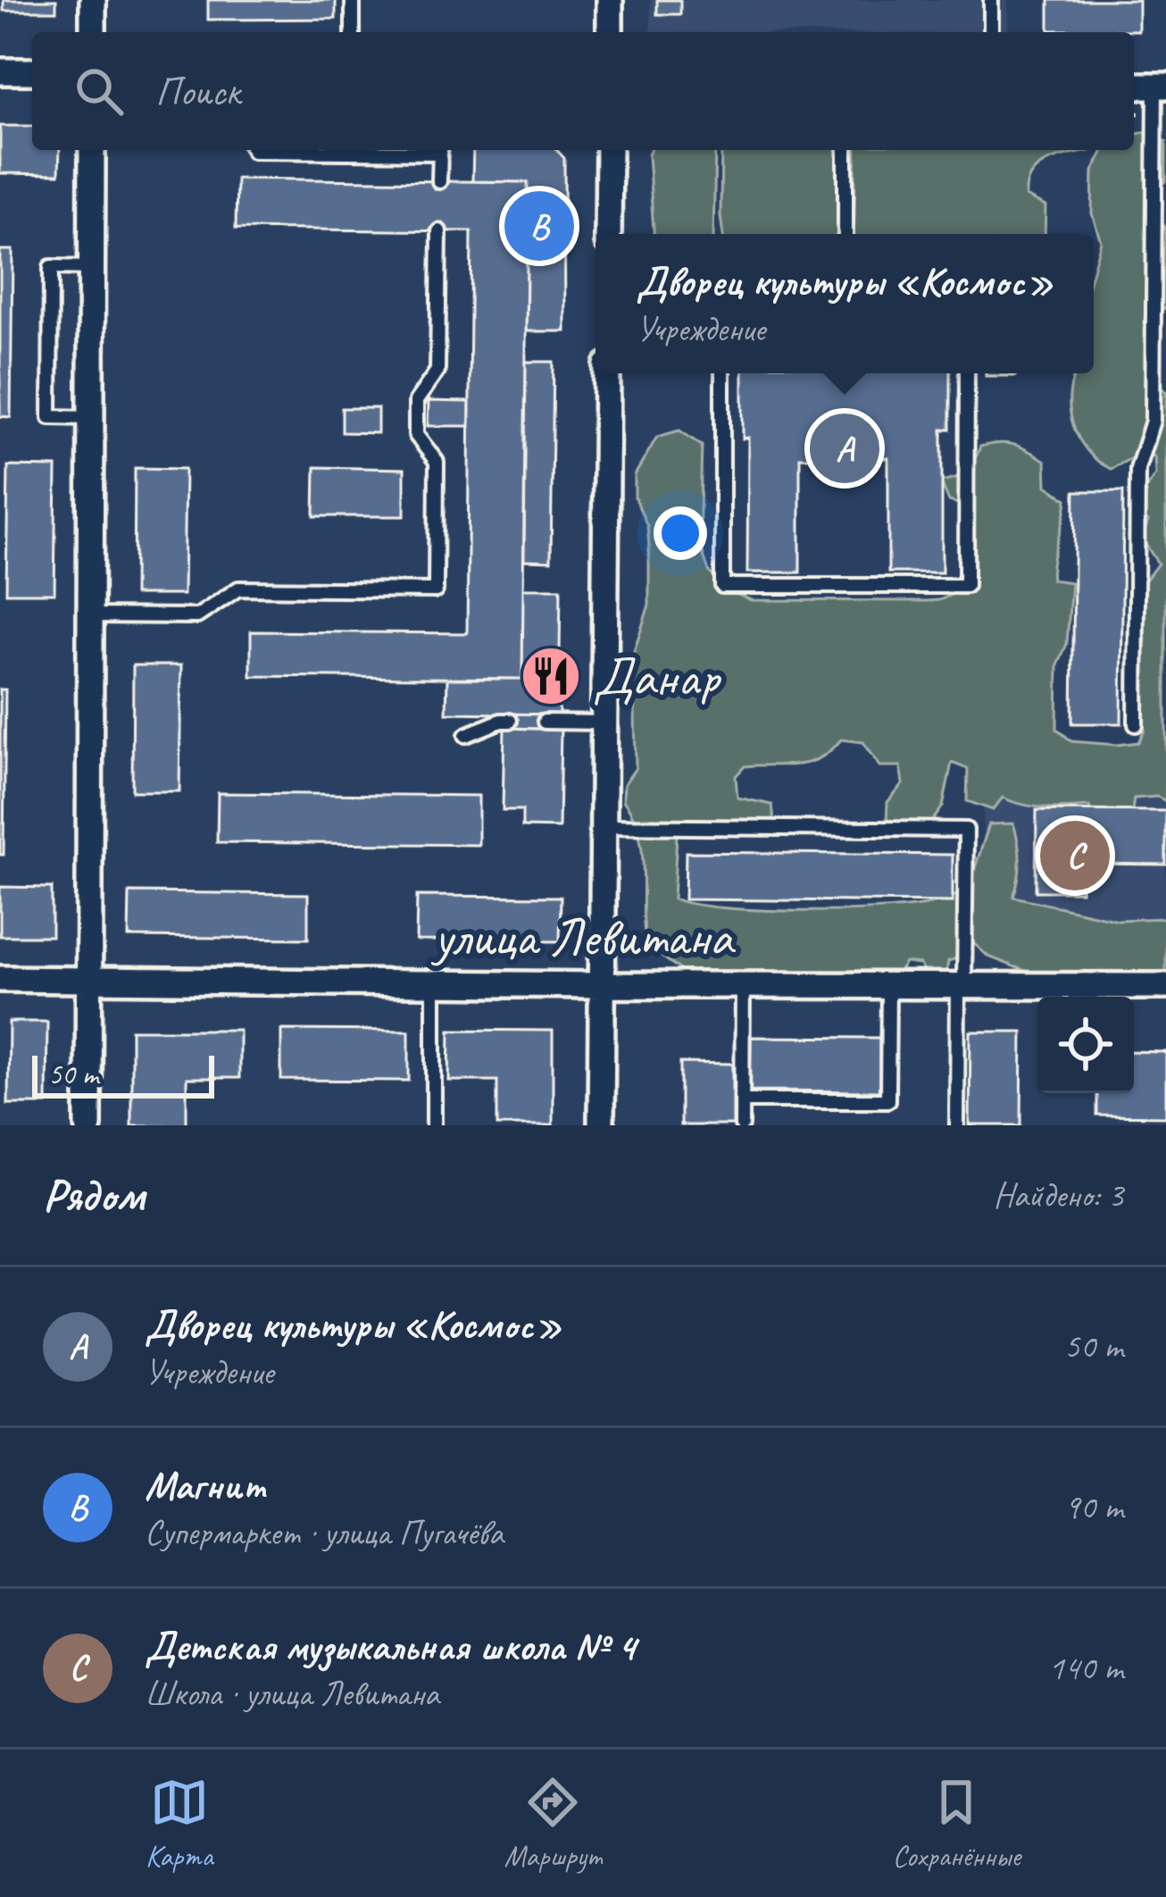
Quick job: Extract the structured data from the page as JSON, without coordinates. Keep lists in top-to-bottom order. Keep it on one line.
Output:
{"streets":{"street":["улица Левитана"]},"places":{"restaurant":["Данар"]},"scale_bar":"50 m","page":{"search":"Поиск","pins":["B","A","C"],"popup":["Дворец культуры «Космос»","Учреждение"],"scale":"50 m","heading":["Рядом","Найдено: 3"],"list":[{"mark":"A","name":"Дворец культуры «Космос»","note":"Учреждение","value":"50 m"},{"mark":"B","name":"Магнит","note":"Супермаркет · улица Пугачёва","value":"90 m"},{"mark":"C","name":"Детская музыкальная школа № 4","note":"Школа · улица Левитана","value":"140 m"}],"nav":["Карта","Маршрут","Сохранённые"]}}
